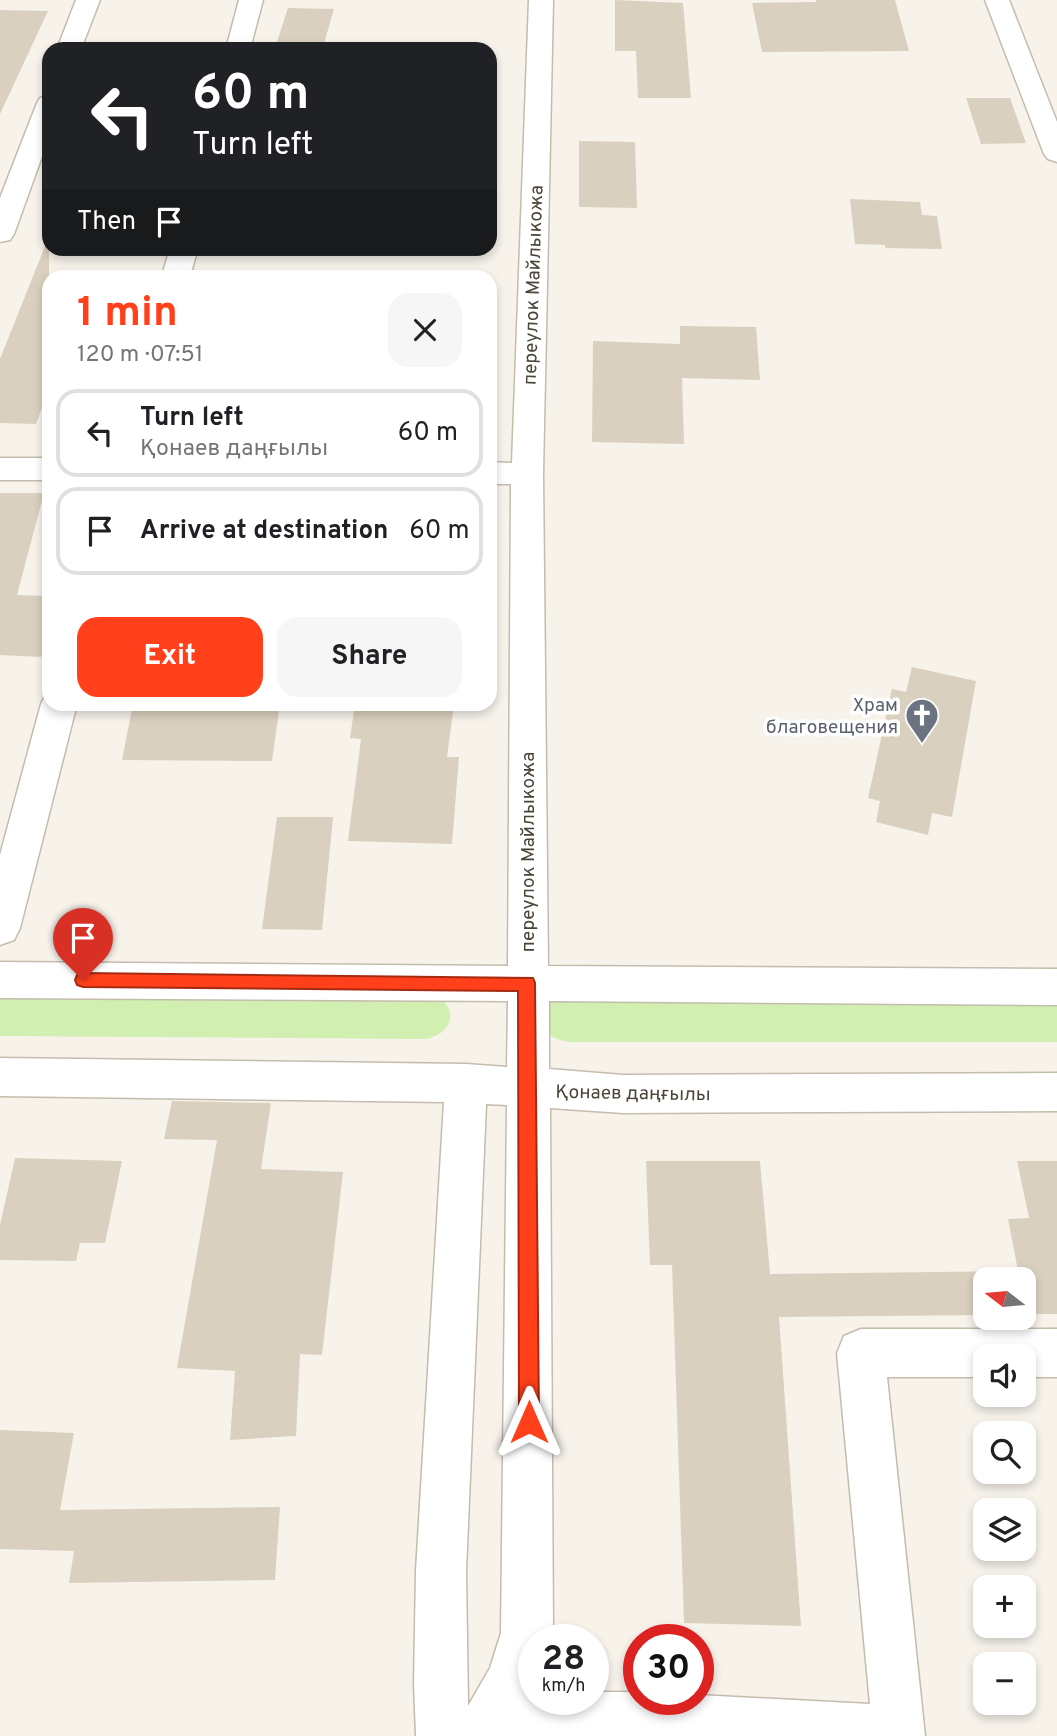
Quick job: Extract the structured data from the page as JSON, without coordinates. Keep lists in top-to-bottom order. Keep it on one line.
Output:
{"streets":{"street":["переулок Майлыкожа","Қонаев даңғылы"]},"crossings":[["переулок Майлыкожа","Қонаев даңғылы"]],"places":{"church":["Храм благовещения"]},"north":"left","page":{"turn":["60 m","Turn left"],"then":"Then","heading":["1 min","120 m · 07:51"],"list":[{"name":"Turn left","note":"Қонаев даңғылы","value":"60 m"},{"name":"Arrive at destination","value":"60 m"}],"buttons":["Exit","Share"],"map_buttons":["+","−"],"speed":"28 km/h","limit":"30"}}
